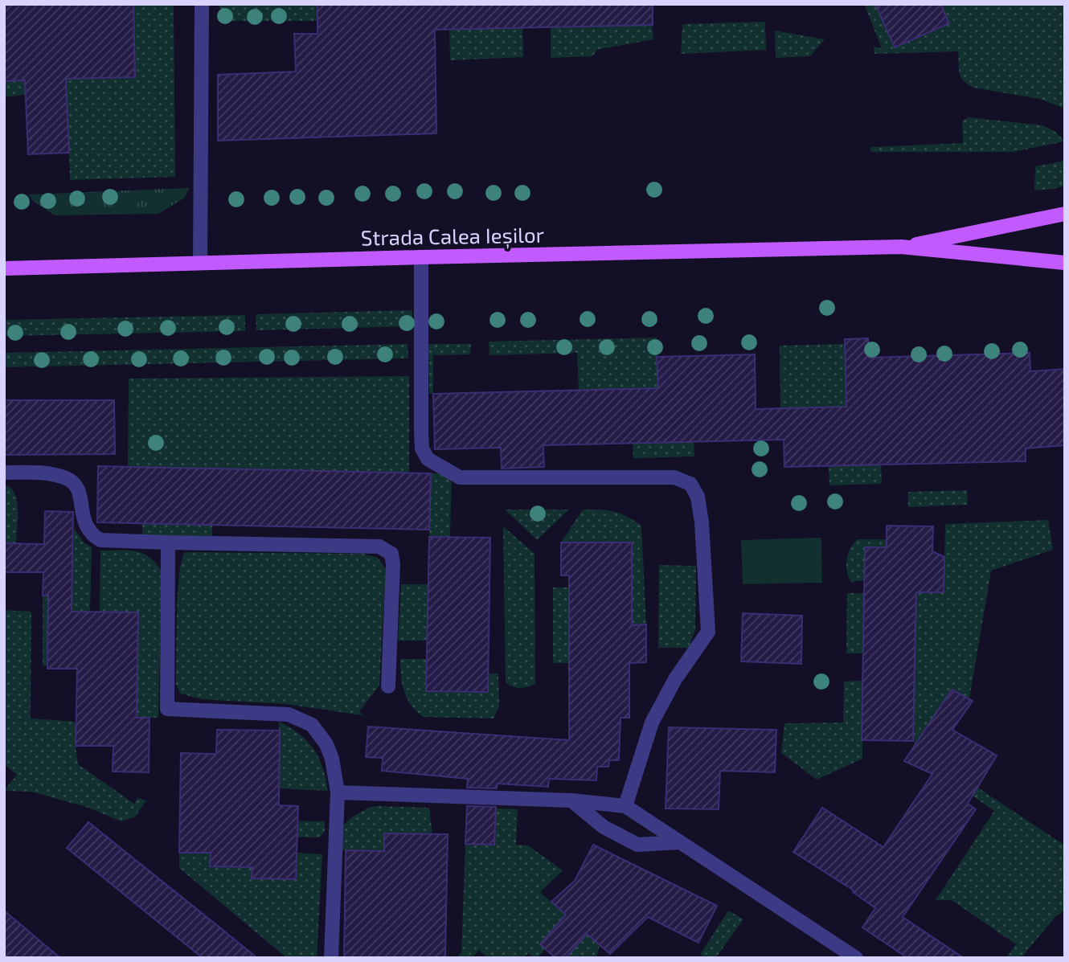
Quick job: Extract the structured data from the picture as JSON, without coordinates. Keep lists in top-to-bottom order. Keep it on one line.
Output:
{"streets":{"main road":["Strada Calea Ieșilor"]}}
